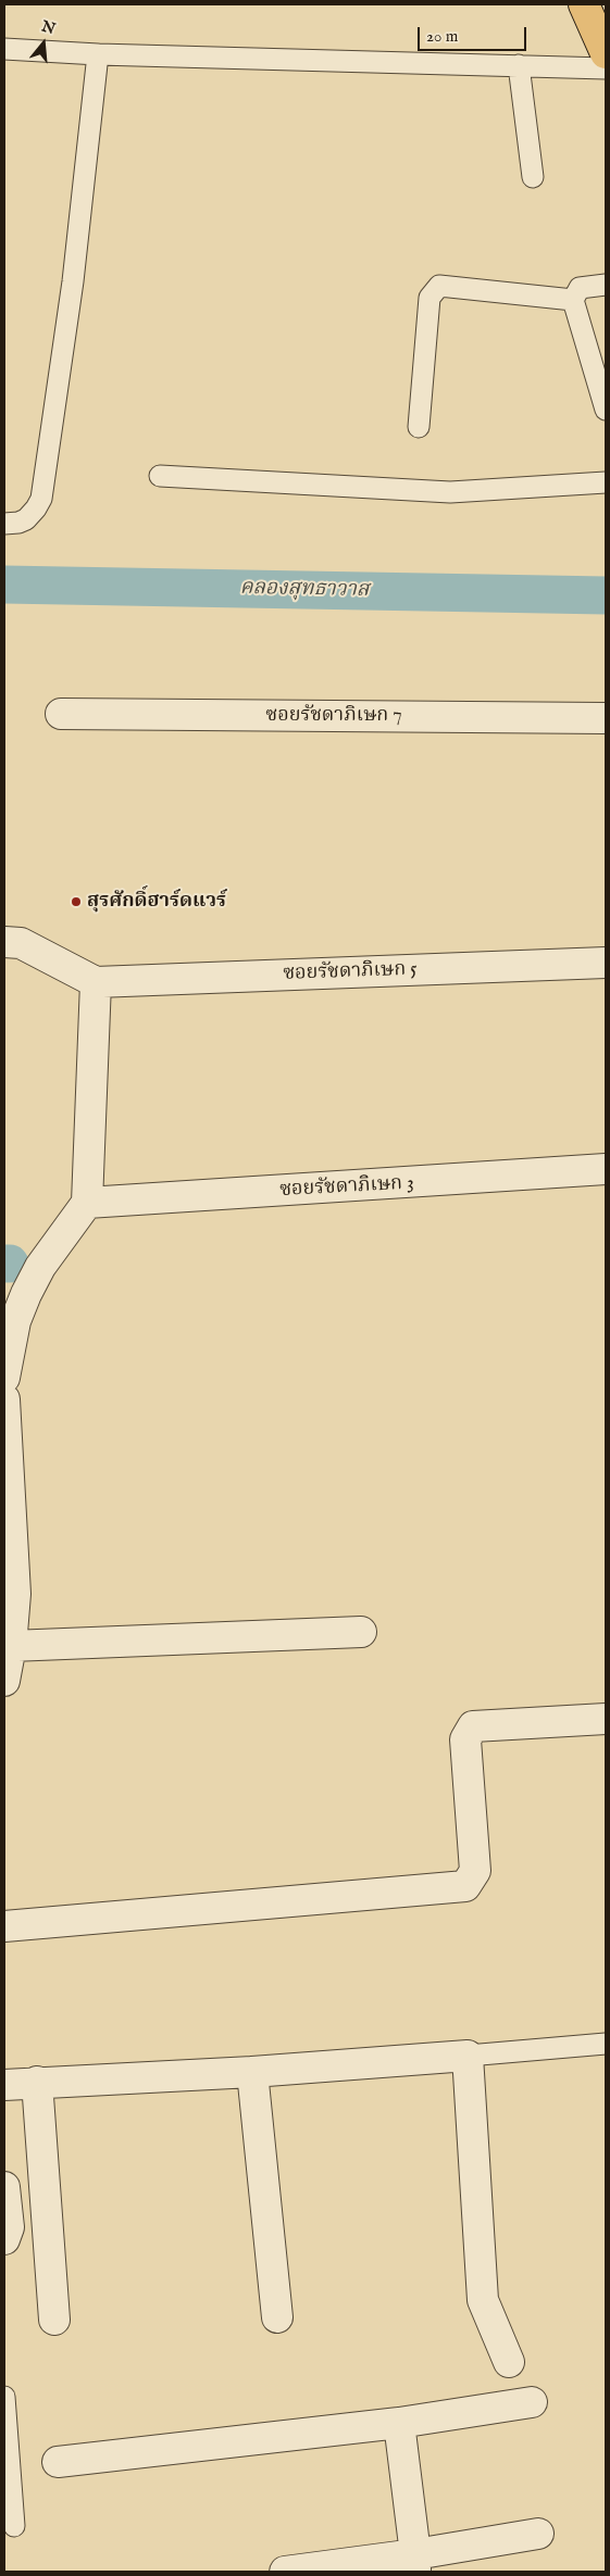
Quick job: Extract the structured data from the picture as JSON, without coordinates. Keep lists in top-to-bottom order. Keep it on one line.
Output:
{"streets":{"street":["ซอยรัชดาภิเษก 7","ซอยรัชดาภิเษก 5","ซอยรัชดาภิเษก 3"]},"water":["คลองสุทธาวาส"],"places":["สุรศักดิ์ฮาร์ดแวร์"],"scale_bar":"20 m","north":"top"}
